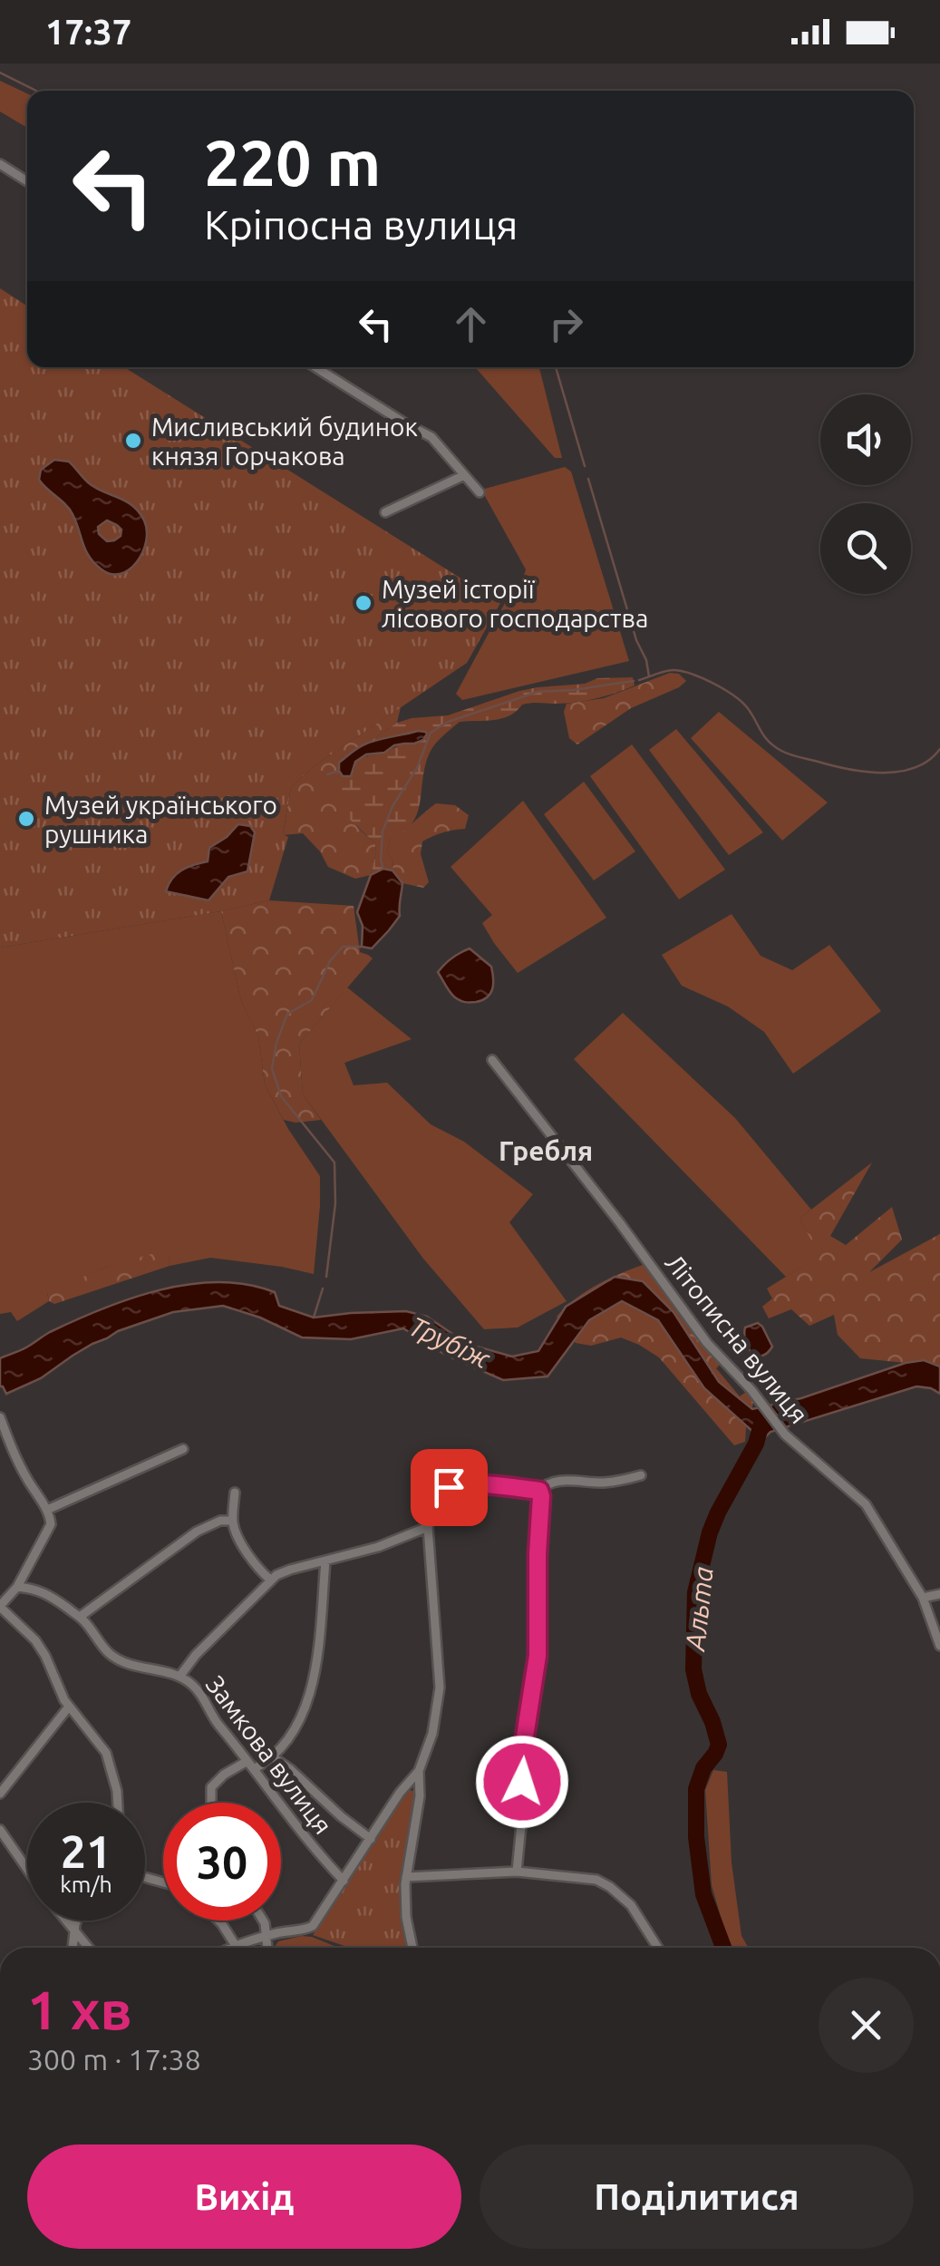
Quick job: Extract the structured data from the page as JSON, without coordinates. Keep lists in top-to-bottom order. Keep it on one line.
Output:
{"streets":{"street":["Літописна вулиця","Замкова вулиця"]},"districts":["Гребля"],"water":["Трубіж","Альта"],"places":["Мисливський будинок князя Горчакова","Музей історії лісового господарства","Музей українського рушника"],"page":{"status":"17:37","turn":["220 m","Кріпосна вулиця"],"speed":"21 km/h","limit":"30","heading":["1 хв","300 m · 17:38"],"buttons":["Вихід","Поділитися"]}}
